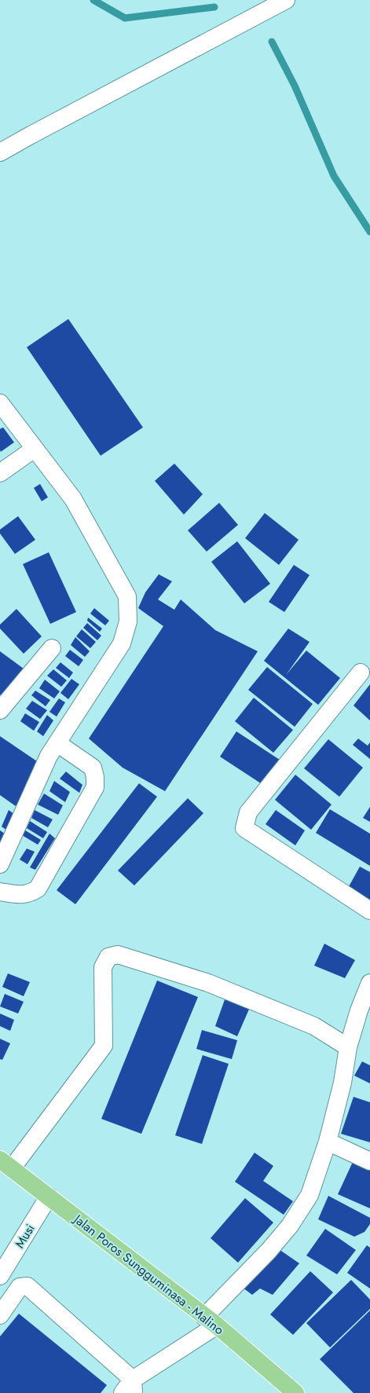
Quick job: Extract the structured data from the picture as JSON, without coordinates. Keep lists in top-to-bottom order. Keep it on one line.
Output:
{"streets":{"main road":["Jalan Poros Sungguminasa - Malino"],"street":["Musi"]},"crossings":[["Musi","Jalan Poros Sungguminasa - Malino"]]}
